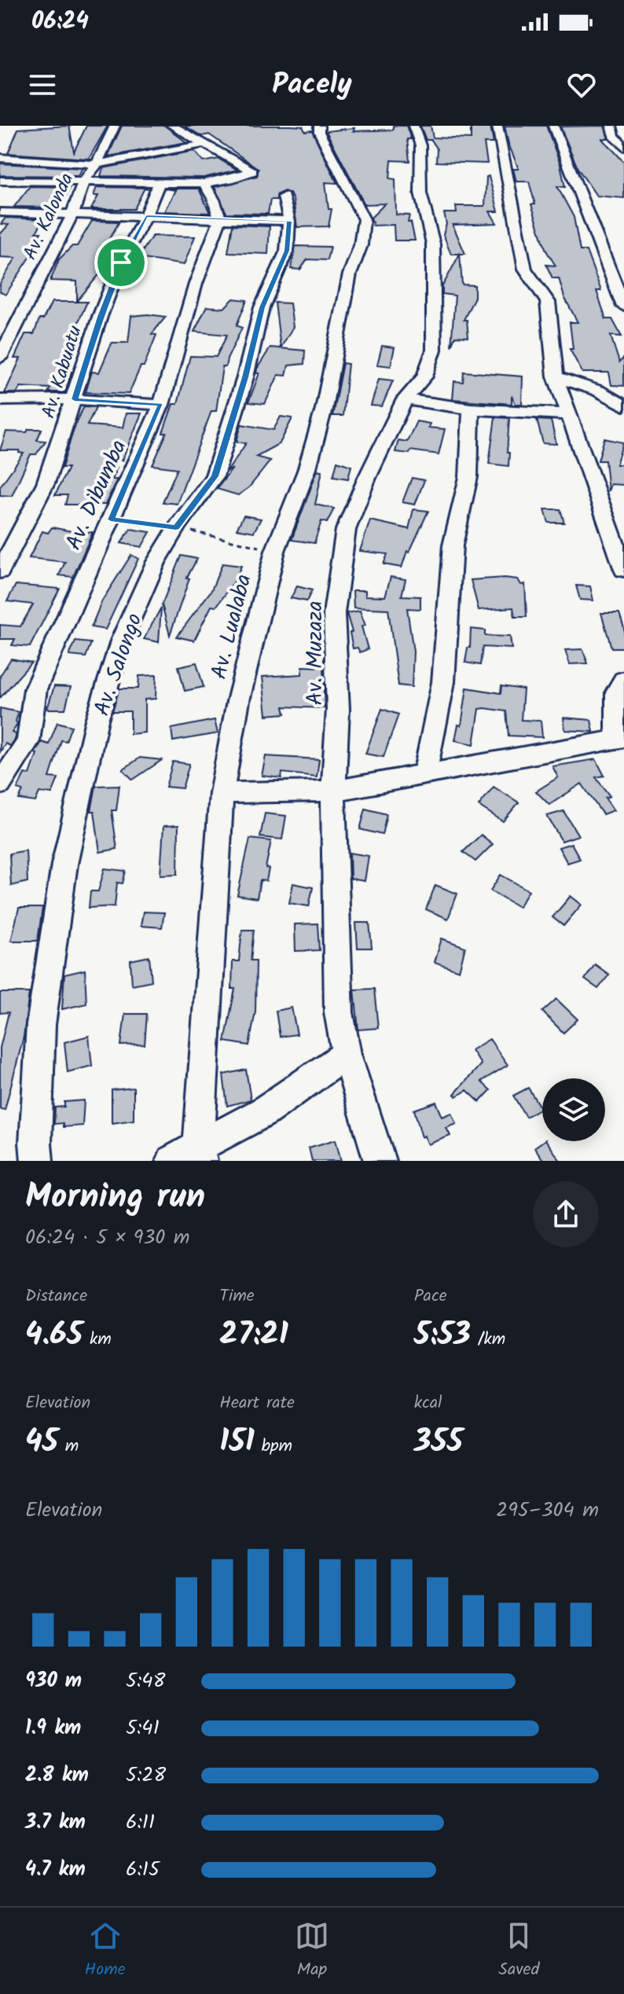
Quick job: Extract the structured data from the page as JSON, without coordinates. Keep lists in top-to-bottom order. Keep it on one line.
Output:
{"streets":{"street":["Av. Kalonda","Av. Kabuatu","Av. Dibumba","Av. Lualaba","Av. Muzaza","Av. Salongo"]},"page":{"status":"06:24","header":"Pacely","heading":["Morning run","06:24 · 5 × 930 m"],"stats":[["Distance","4.65 km"],["Time","27:21"],["Pace","5:53 /km"],["Elevation","45 m"],["Heart rate","151 bpm"],["kcal","355"]],"chart":["Elevation","295–304 m"],"list":[{"name":"930 m","note":"5:48"},{"name":"1.9 km","note":"5:41"},{"name":"2.8 km","note":"5:28"},{"name":"3.7 km","note":"6:11"},{"name":"4.7 km","note":"6:15"}],"tabs":["Home","Map","Saved"]}}
